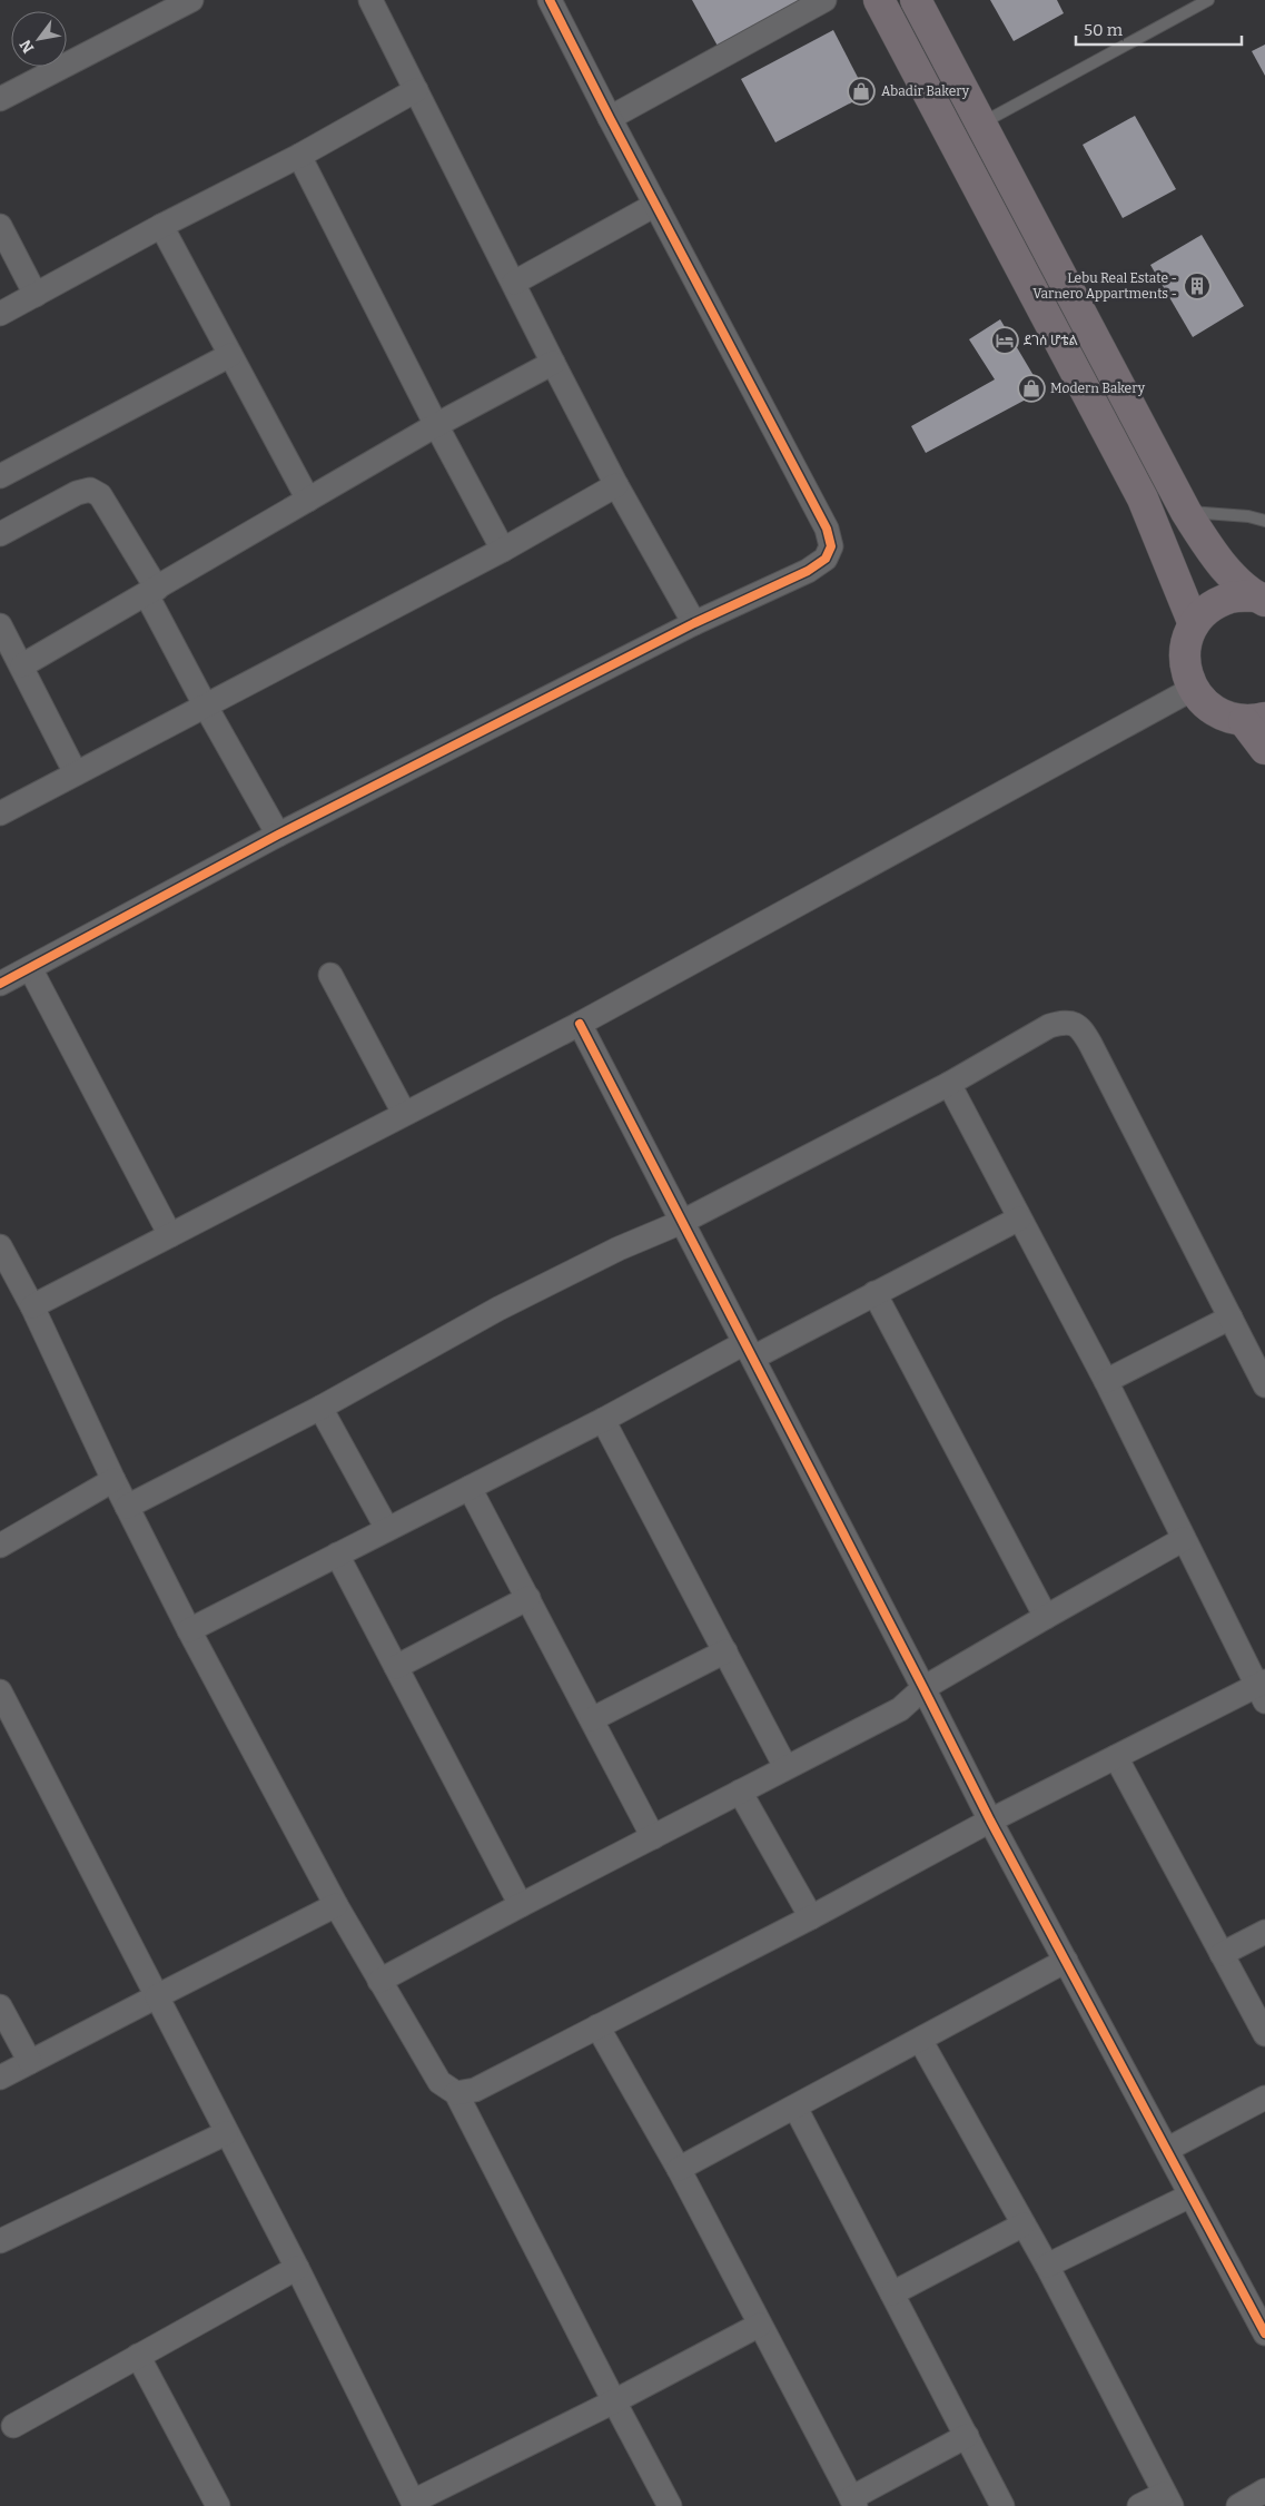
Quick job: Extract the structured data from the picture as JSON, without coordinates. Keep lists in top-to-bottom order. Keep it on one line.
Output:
{"places":{"shop":["Abadir Bakery","Modern Bakery"],"building":["Lebu Real Estate - Varnero Appartments -"],"hotel":["ደገሰ ሆቴል"]},"scale_bar":"50 m","north":"bottom left"}
